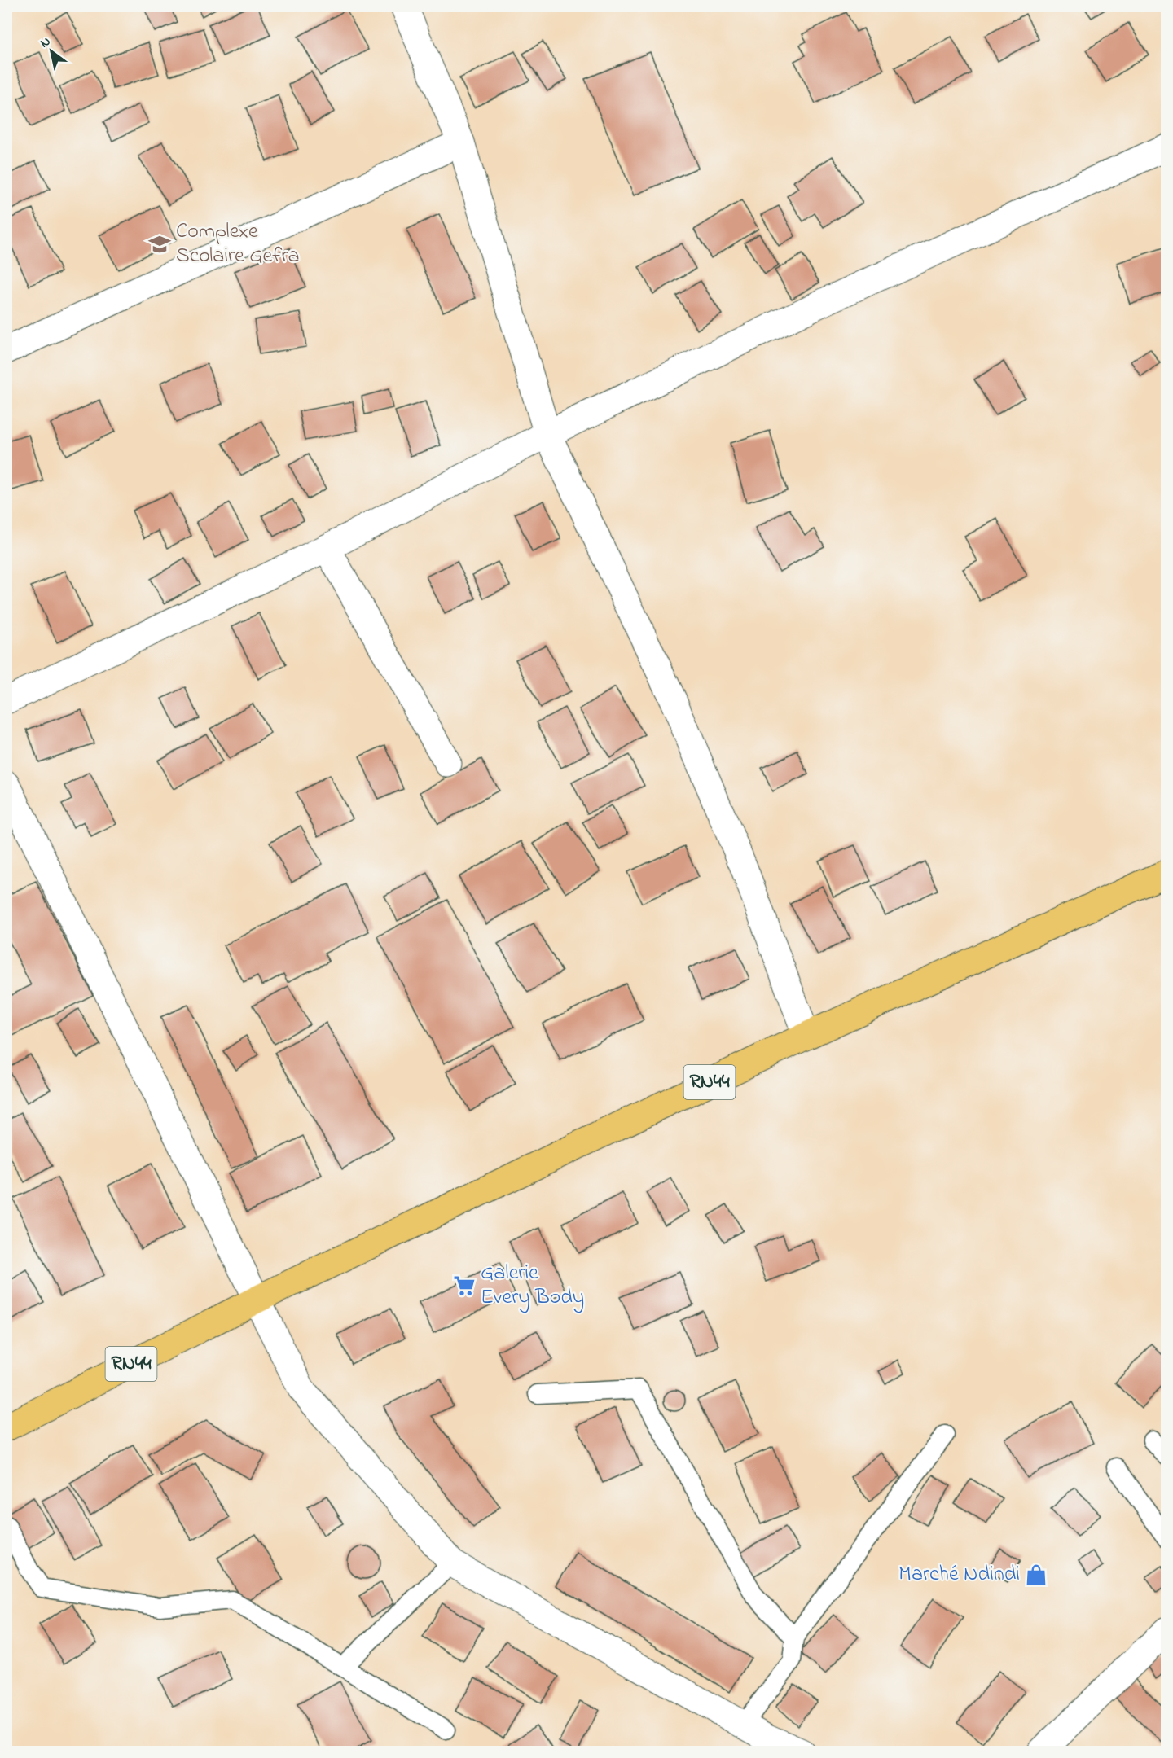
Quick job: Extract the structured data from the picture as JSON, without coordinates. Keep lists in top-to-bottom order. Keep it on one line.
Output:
{"streets":{"main road":["RN44"]},"places":{"school or university":["Complexe Scolaire Gefra"],"supermarket":["Galerie Every Body"],"shop":["Marché Ndindi"]},"north":"top left"}
